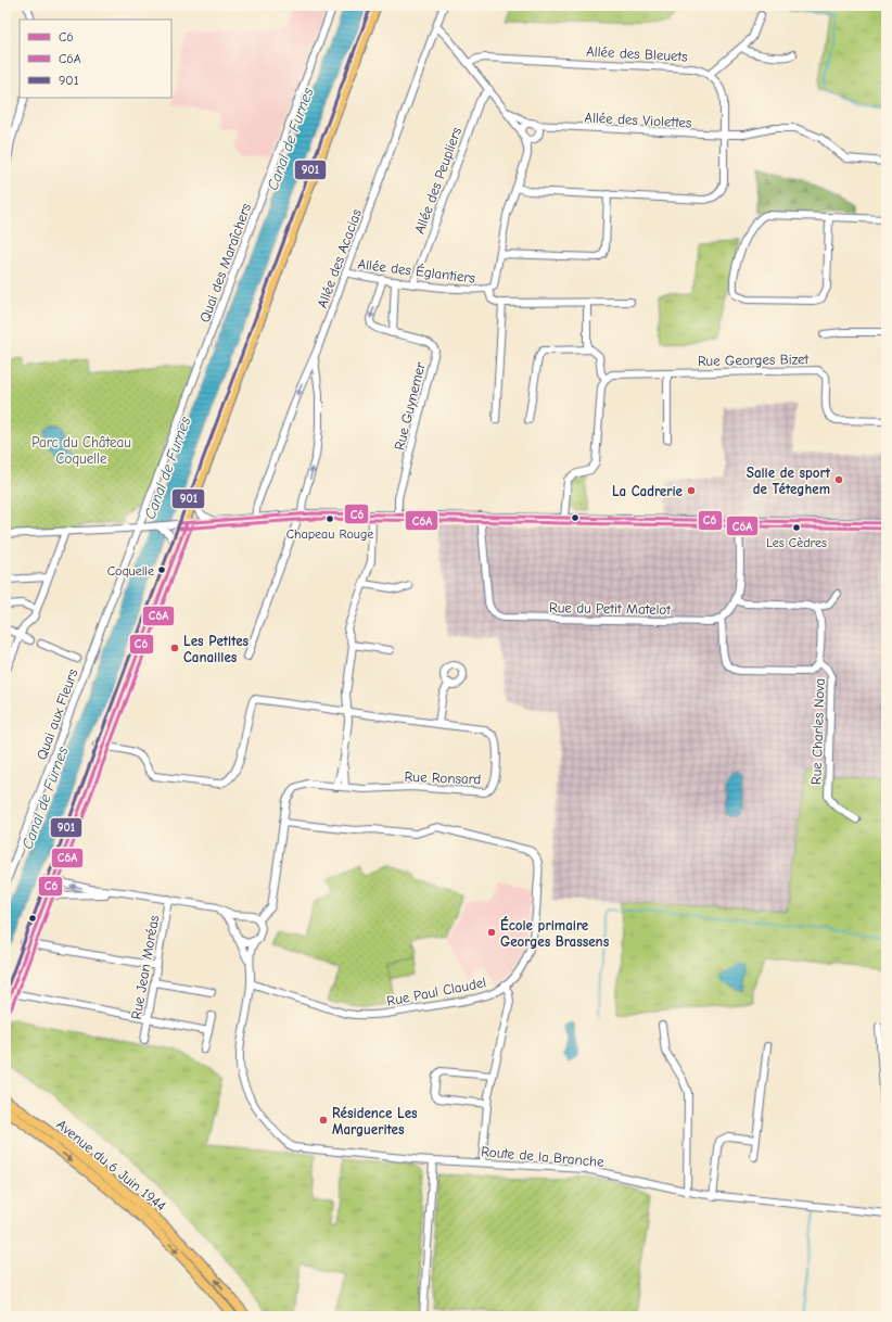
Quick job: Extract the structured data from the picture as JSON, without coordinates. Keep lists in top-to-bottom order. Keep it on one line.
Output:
{"streets":{"main road":["Avenue du 6 Juin 1944"],"street":["Allée des Bleuets","Allée des Violettes","Allée des Peupliers","Allée des Acacias","Quai des Maraîchers","Allée des Églantiers","Rue Georges Bizet","Rue Guynemer","Rue du Petit Matelot","Quai aux Fleurs","Rue Charles Nova","Rue Ronsard","Rue Jean Moréas","Rue Paul Claudel","Route de la Branche"]},"crossings":[["Allée des Peupliers","Allée des Églantiers"],["Allée des Acacias","Allée des Églantiers"],["Quai des Maraîchers","Quai aux Fleurs"],["Allée des Églantiers","Rue Guynemer"],["Rue Paul Claudel","Route de la Branche"]],"water":["Canal de Furnes"],"parks":["Parc du Château Coquelle"],"places":["Salle de sport de Téteghem","La Cadrerie","Chapeau Rouge","Les Cèdres","Coquelle","Les Petites Canailles","École primaire Georges Brassens","Résidence Les Marguerites"],"lines":["transit line 901","transit line C6","transit line C6A"],"legend":["C6","C6A","901"]}
